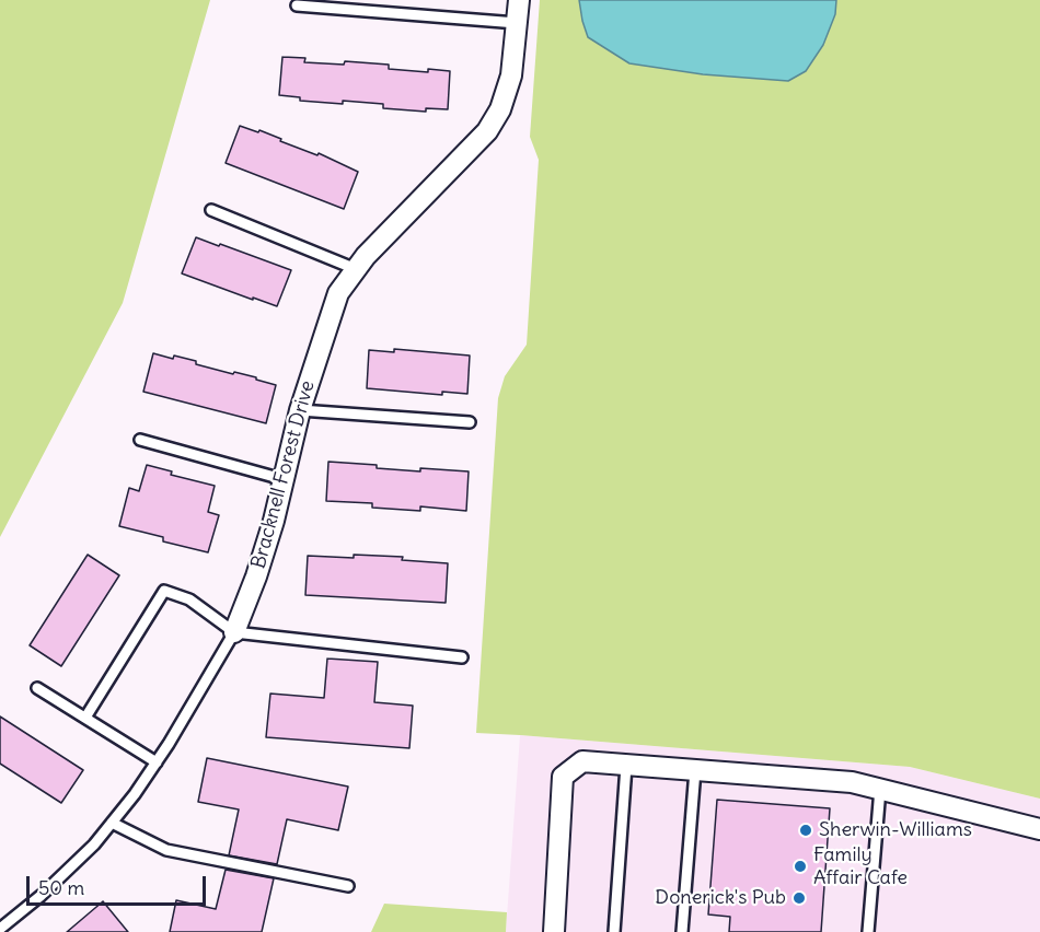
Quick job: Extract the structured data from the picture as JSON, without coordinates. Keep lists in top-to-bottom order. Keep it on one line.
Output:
{"streets":{"street":["Bracknell Forest Drive"]},"places":["Sherwin-Williams","Family Affair Cafe","Donerick's Pub"],"scale_bar":"50 m"}
